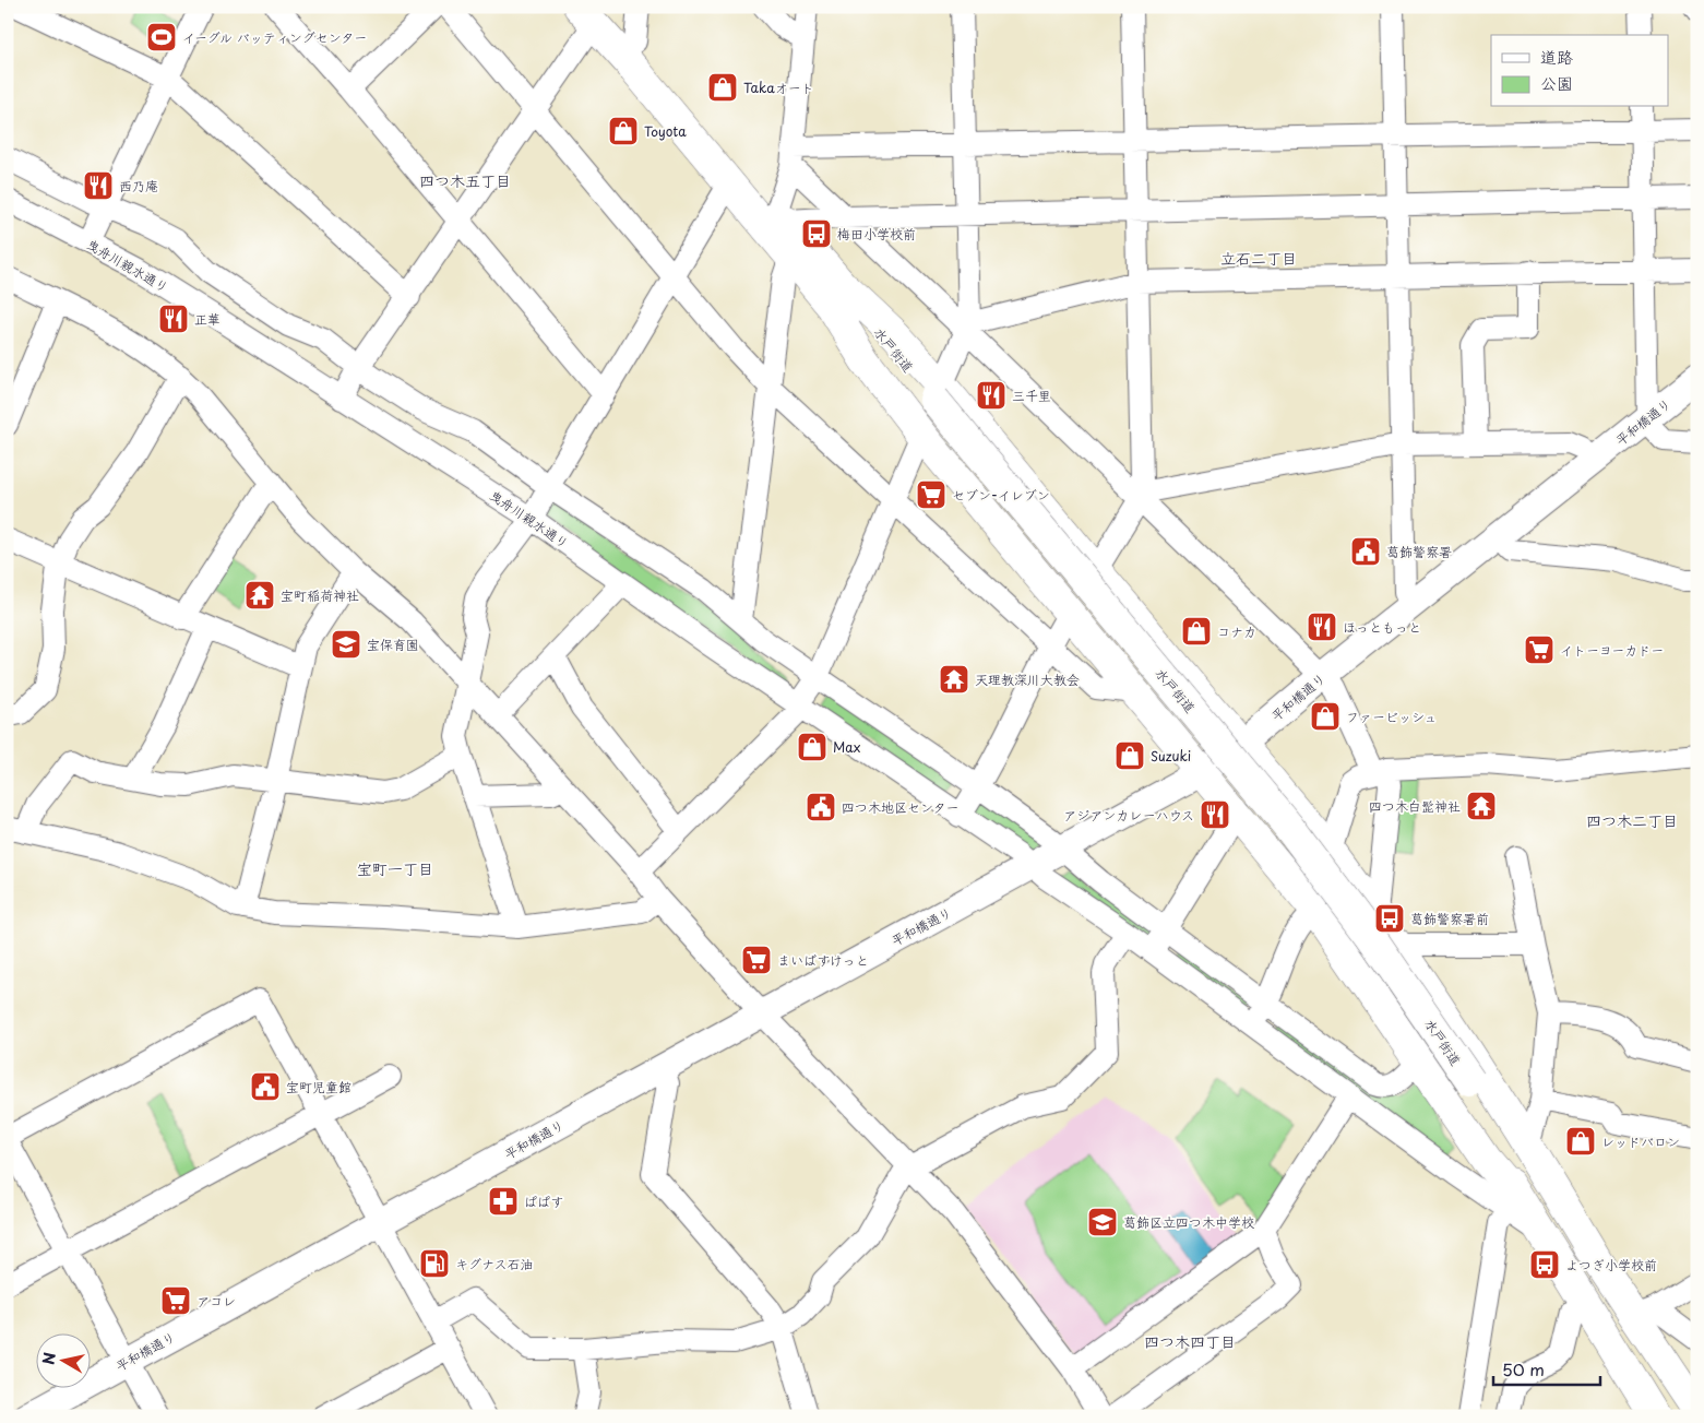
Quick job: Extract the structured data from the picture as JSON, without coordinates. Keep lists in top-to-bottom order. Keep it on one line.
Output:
{"streets":{"highway":["水戸街道"],"main road":["平和橋通り"],"street":["曳舟川親水通り"]},"crossings":[["曳舟川親水通り","水戸街道"],["曳舟川親水通り","平和橋通り"]],"districts":["四つ木五丁目","立石二丁目","四つ木二丁目","宝町一丁目","四つ木四丁目"],"places":{"sports":["イーグル バッティングセンター"],"shop":["Takaオート","Toyota","コナカ","ファービッシュ","Max","Suzuki","レッドバロン"],"restaurant":["西乃庵","正華","三千里","ほっともっと","アジアンカレーハウス"],"bus stop":["梅田小学校前","葛飾警察署前","よつぎ小学校前"],"supermarket":["セブン-イレブン","イトーヨーカドー","まいばすけっと","アコレ"],"public building":["葛飾警察署","四つ木地区センター","宝町児童館"],"temple":["宝町稲荷神社","天理教深川大教会","四つ木白髭神社"],"school or university":["宝保育園","葛飾区立四つ木中学校"],"pharmacy":["ぱぱす"],"fuel station":["キグナス石油"]},"legend":["道路","公園"],"scale_bar":"50 m","north":"left"}
